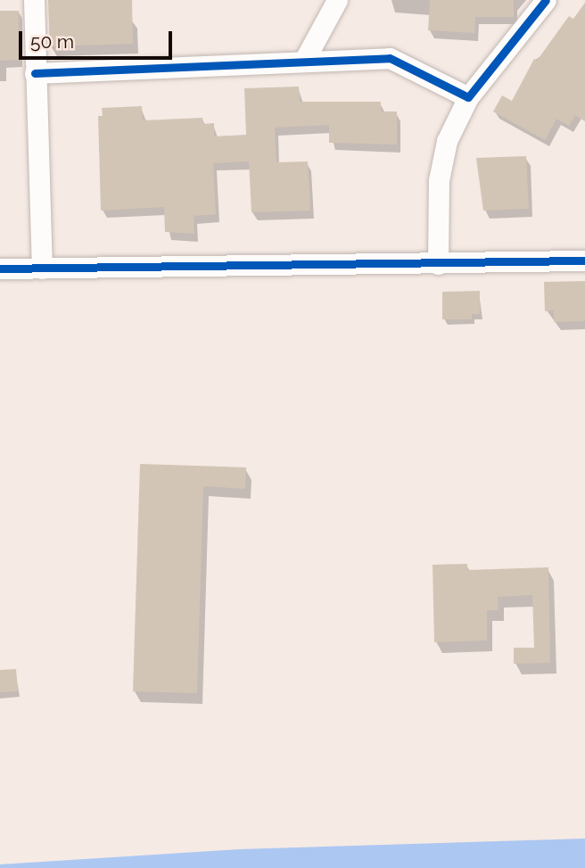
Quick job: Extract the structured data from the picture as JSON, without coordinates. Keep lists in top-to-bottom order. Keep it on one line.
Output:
{"scale_bar":"50 m"}
